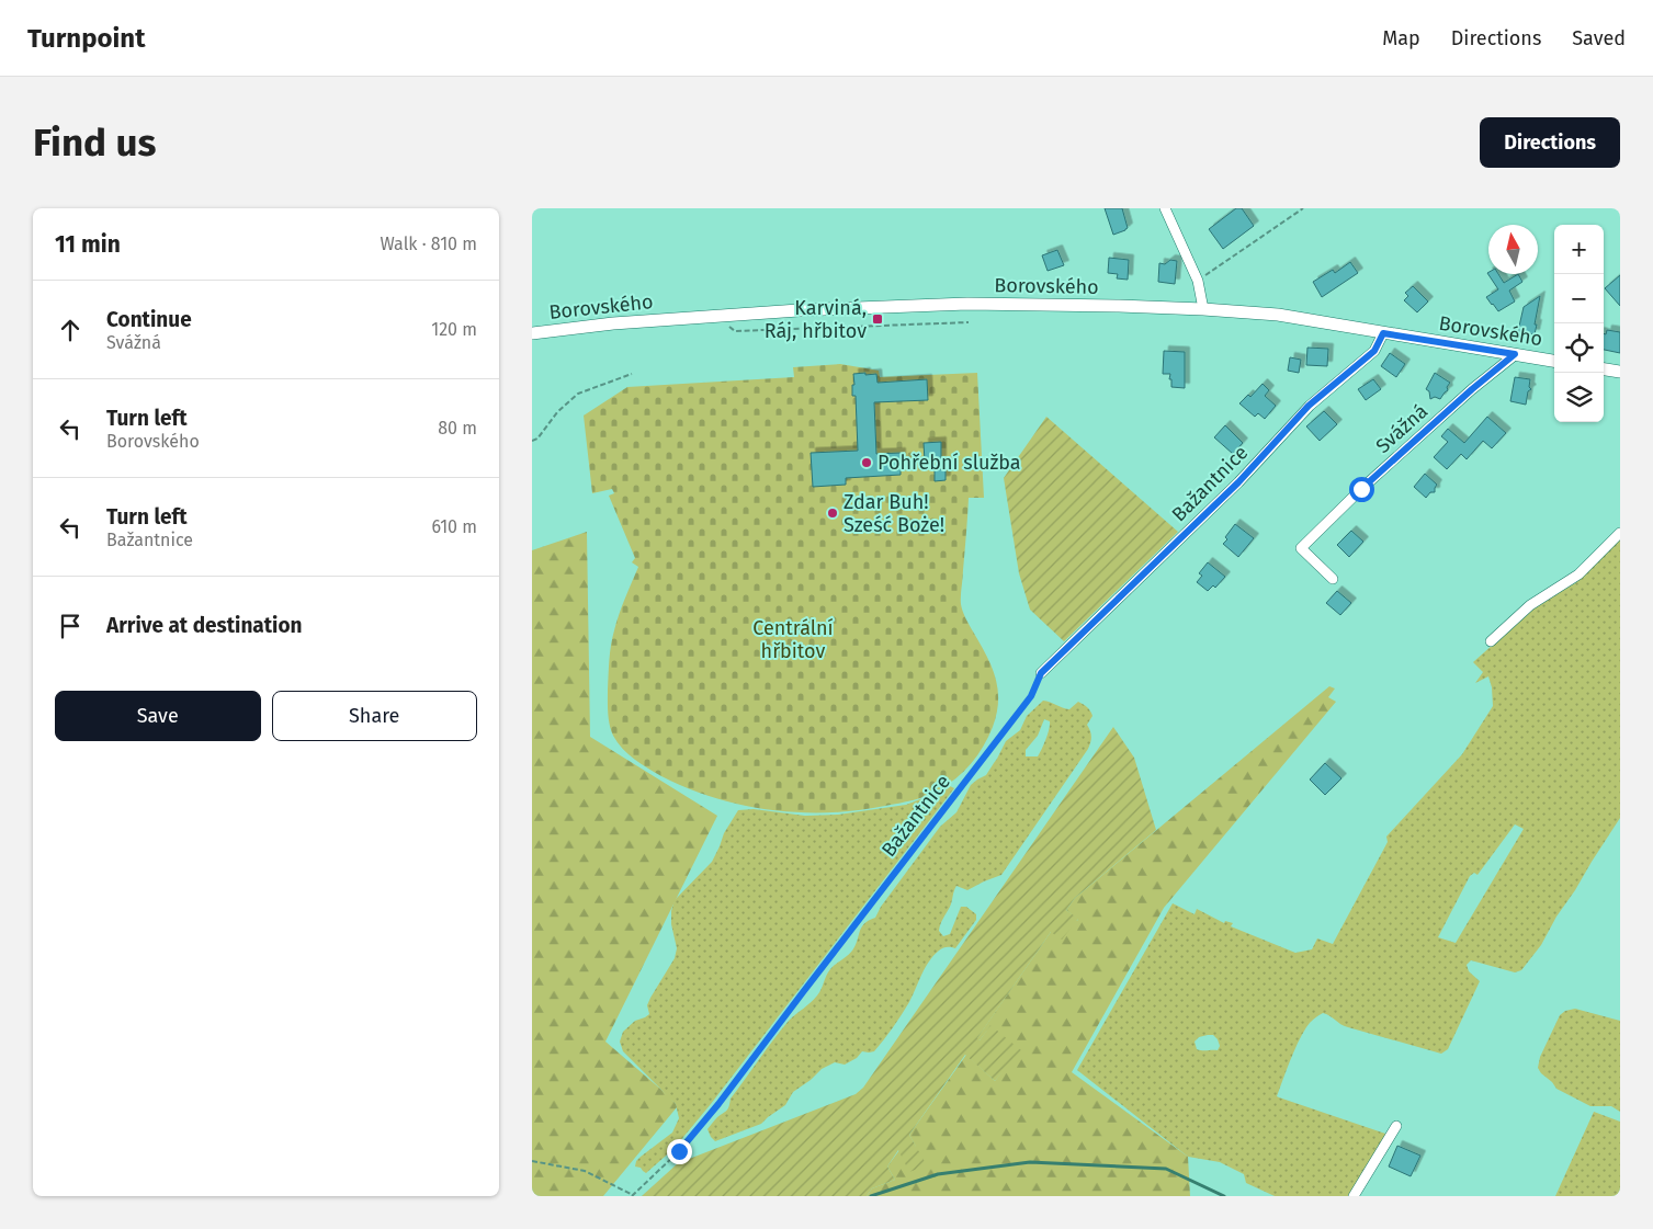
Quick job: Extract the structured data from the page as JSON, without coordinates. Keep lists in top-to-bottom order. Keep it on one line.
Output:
{"streets":{"main road":["Borovského"],"street":["Svážná","Bažantnice"]},"crossings":[["Borovského","Svážná"],["Borovského","Bažantnice"]],"parks":["Centrální hřbitov"],"places":{"transit":["Karviná, Ráj, hřbitov"],"other":["Pohřební služba","Zdar Buh! Sześć Boże!"]},"north":"top","page":{"header":"Turnpoint","nav":["Map","Directions","Saved"],"buttons":["Directions",["Save","Share"]],"title":"Find us","heading":["11 min","Walk · 810 m"],"map_buttons":["+","−"],"list":[["Continue","Svážná","120 m"],["Turn left","Borovského","80 m"],["Turn left","Bažantnice","610 m"],"Arrive at destination"]}}
